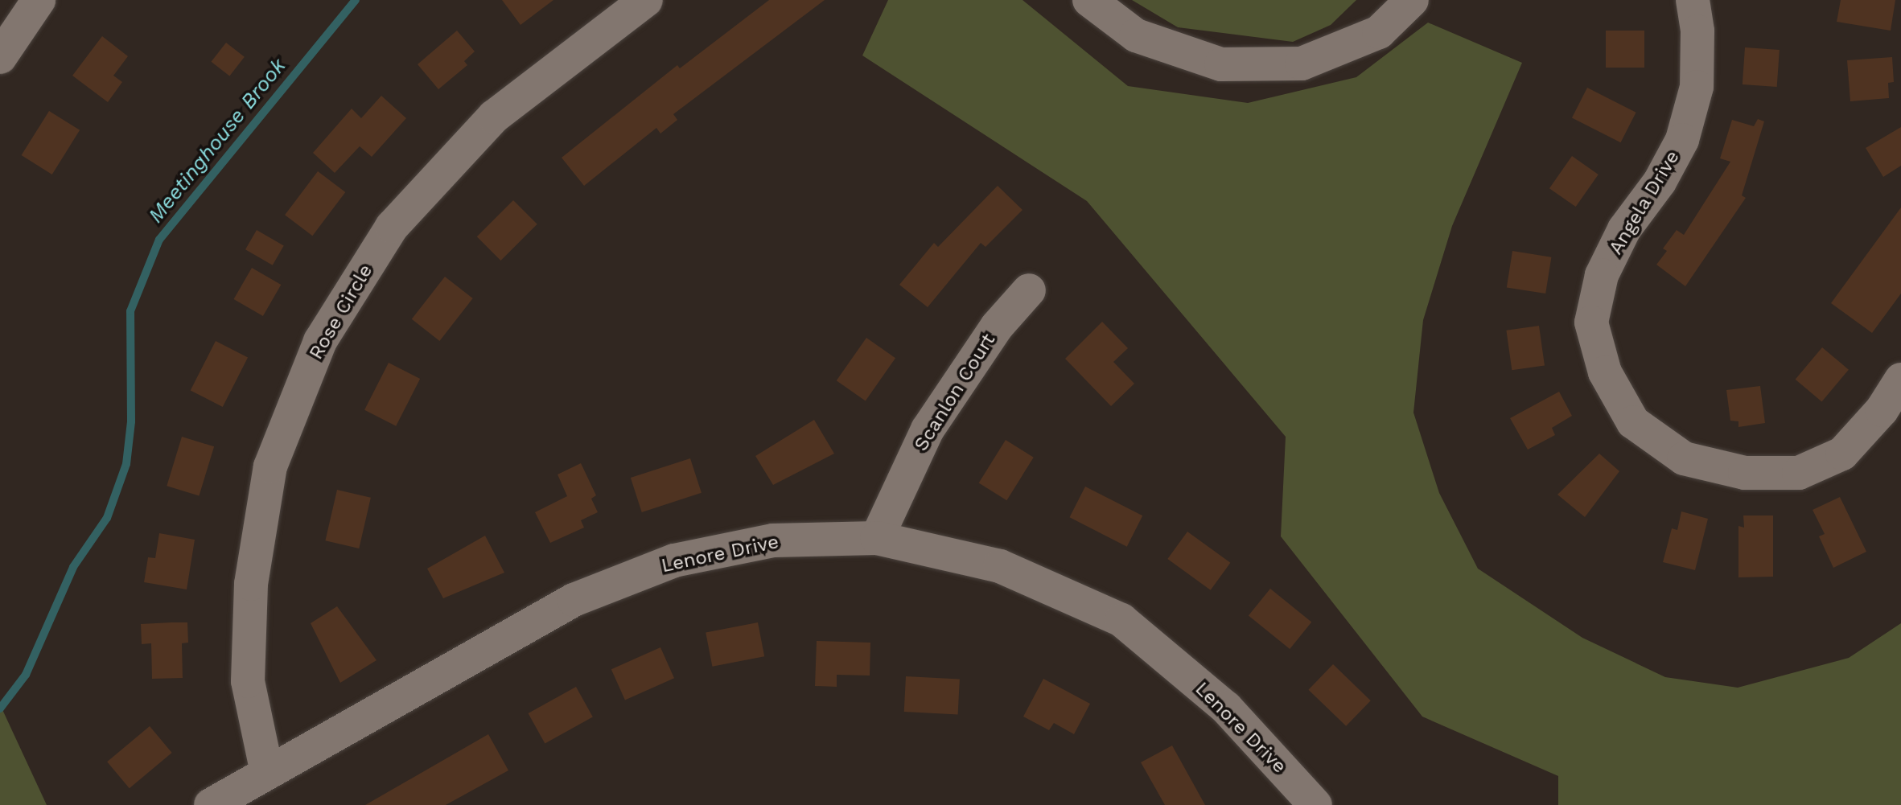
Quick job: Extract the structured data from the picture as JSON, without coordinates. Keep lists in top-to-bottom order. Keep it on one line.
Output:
{"streets":{"street":["Angela Drive","Rose Circle","Scanlon Court","Lenore Drive"]},"crossings":[["Rose Circle","Lenore Drive"],["Scanlon Court","Lenore Drive"]],"water":["Meetinghouse Brook"]}
